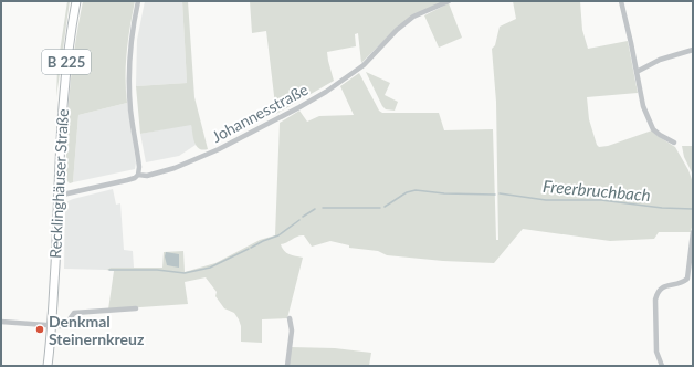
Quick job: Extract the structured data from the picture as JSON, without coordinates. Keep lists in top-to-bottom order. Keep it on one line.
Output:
{"streets":{"main road":["B 225","Recklinghäuser Straße"],"street":["Johannesstraße"]},"crossings":[["Johannesstraße","Recklinghäuser Straße"]],"water":["Freerbruchbach"],"places":["Denkmal Steinernkreuz"]}
